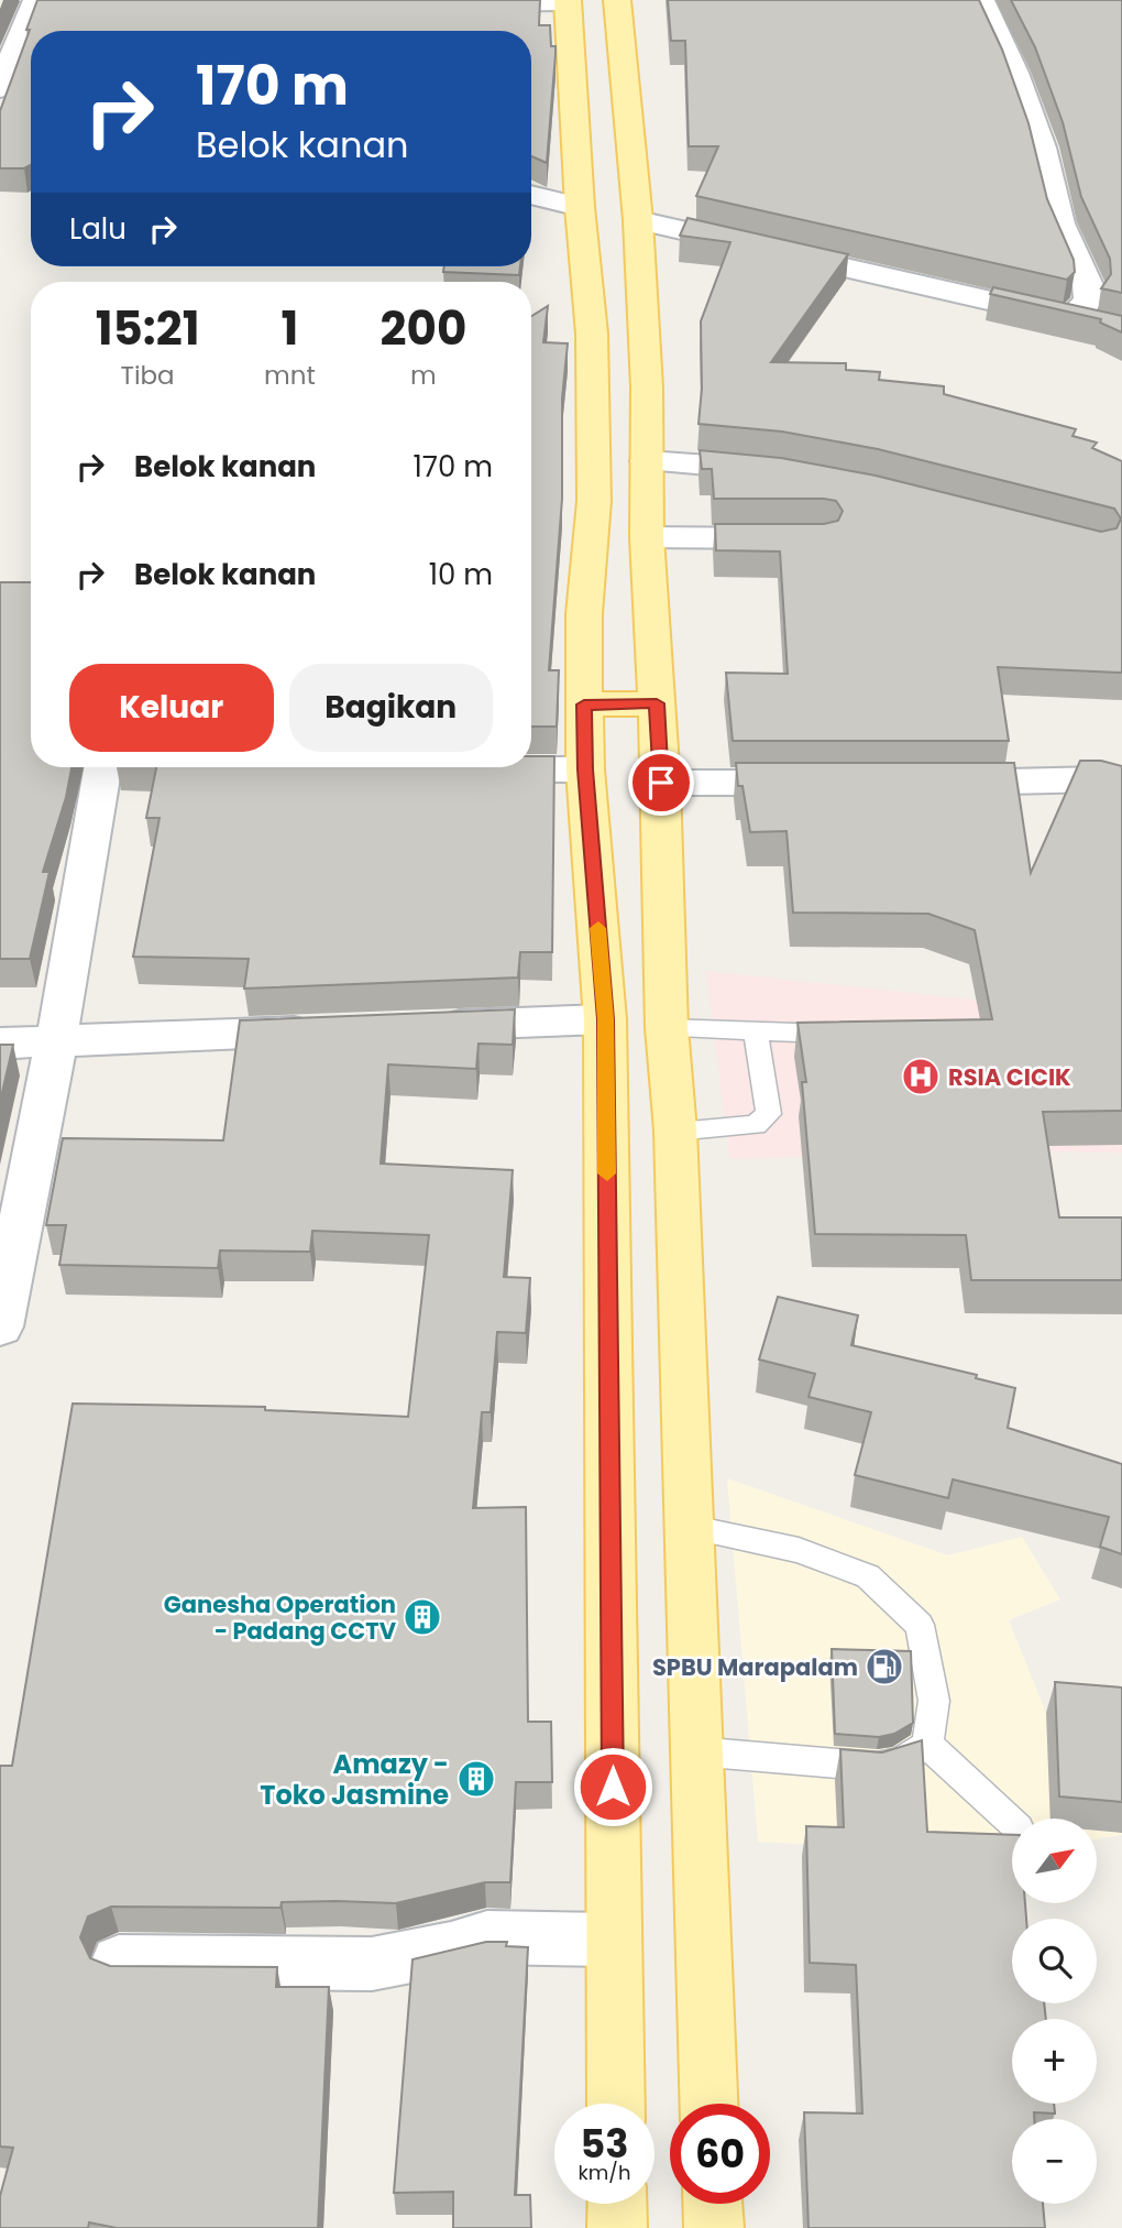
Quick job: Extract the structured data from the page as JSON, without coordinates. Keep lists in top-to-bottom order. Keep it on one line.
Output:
{"places":{"hospital":["RSIA CICIK"],"building":["Ganesha Operation - Padang CCTV","Amazy - Toko Jasmine"],"fuel station":["SPBU Marapalam"]},"north":"top right","page":{"turn":["170 m","Belok kanan"],"then":"Lalu","eta":["15:21","Tiba","1","mnt","200","m"],"list":[{"name":"Belok kanan","value":"170 m"},{"name":"Belok kanan","value":"10 m"}],"buttons":["Keluar","Bagikan"],"map_buttons":["+","−"],"speed":"53 km/h","limit":"60"}}
